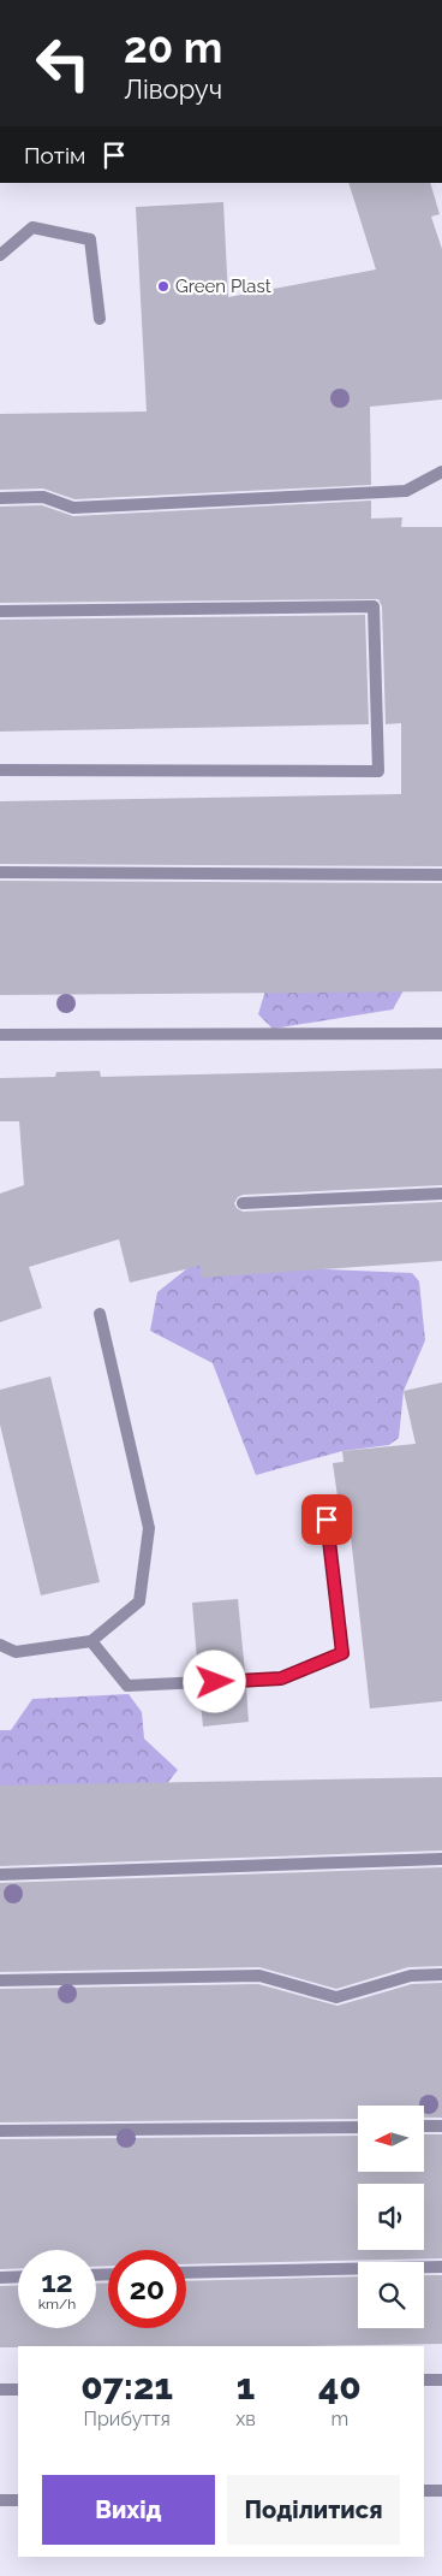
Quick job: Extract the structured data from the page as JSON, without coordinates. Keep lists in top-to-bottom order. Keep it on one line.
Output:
{"places":["Green Plast"],"north":"left","page":{"turn":["20 m","Ліворуч"],"then":"Потім","speed":"12 km/h","limit":"20","eta":["07:21","Прибуття","1","хв","40","m"],"buttons":["Вихід","Поділитися"]}}
